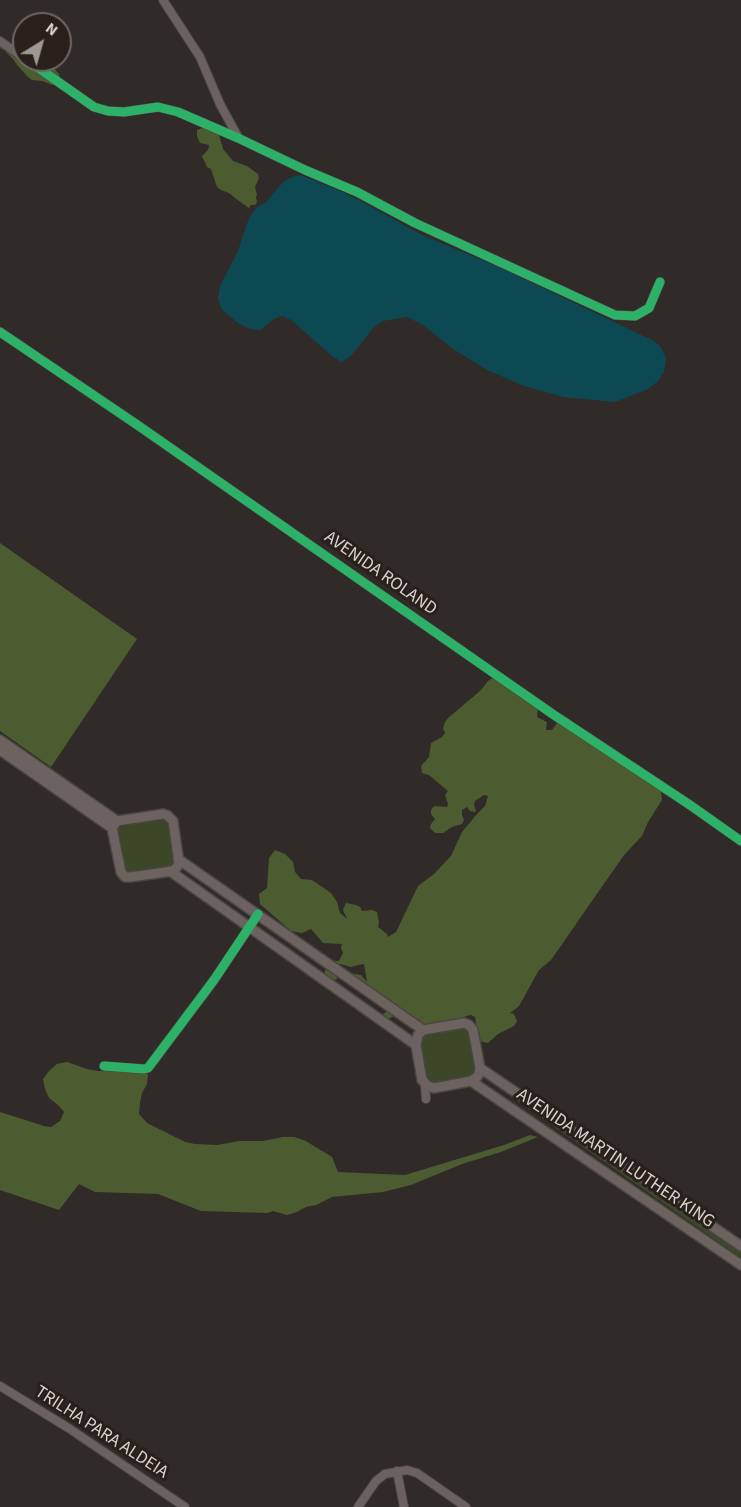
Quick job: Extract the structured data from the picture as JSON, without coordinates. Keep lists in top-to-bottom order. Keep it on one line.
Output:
{"streets":{"main road":["AVENIDA MARTIN LUTHER KING"],"street":["AVENIDA ROLAND","TRILHA PARA ALDEIA"]},"north":"top right"}
